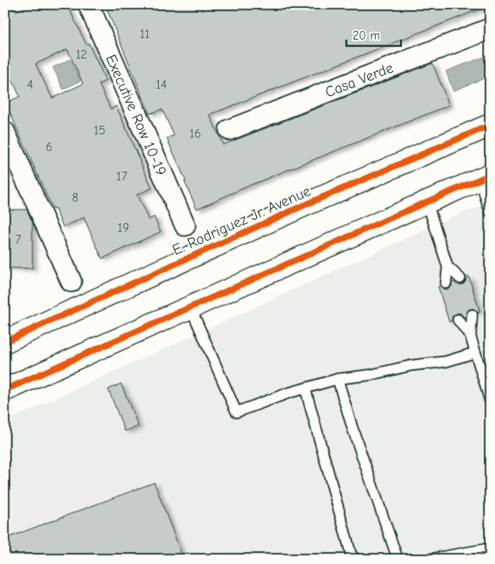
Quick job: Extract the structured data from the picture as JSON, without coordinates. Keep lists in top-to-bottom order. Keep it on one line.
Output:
{"streets":{"main road":["E. Rodriguez Jr. Avenue"],"street":["Casa Verde","Executive Row 10-19"]},"house_numbers":["11","12","4","14","15","16","6","17","8","19","7"],"scale_bar":"20 m"}
